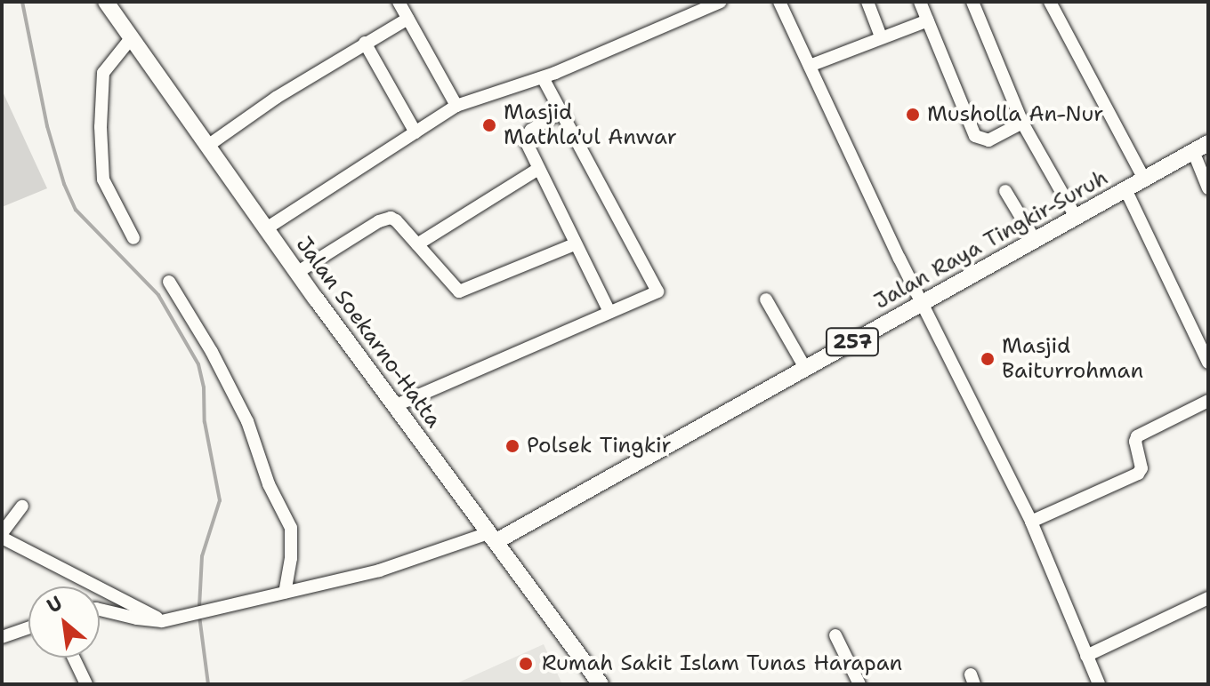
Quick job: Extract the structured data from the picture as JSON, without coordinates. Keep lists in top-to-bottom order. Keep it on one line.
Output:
{"streets":{"main road":["Jalan Raya Tingkir-Suruh","Jalan Soekarno-Hatta","257"]},"crossings":[["Jalan Raya Tingkir-Suruh","Jalan Soekarno-Hatta"]],"places":["Musholla An-Nur","Masjid Mathla'ul Anwar","Masjid Baiturrohman","Polsek Tingkir","Rumah Sakit Islam Tunas Harapan"],"north":"top left"}
